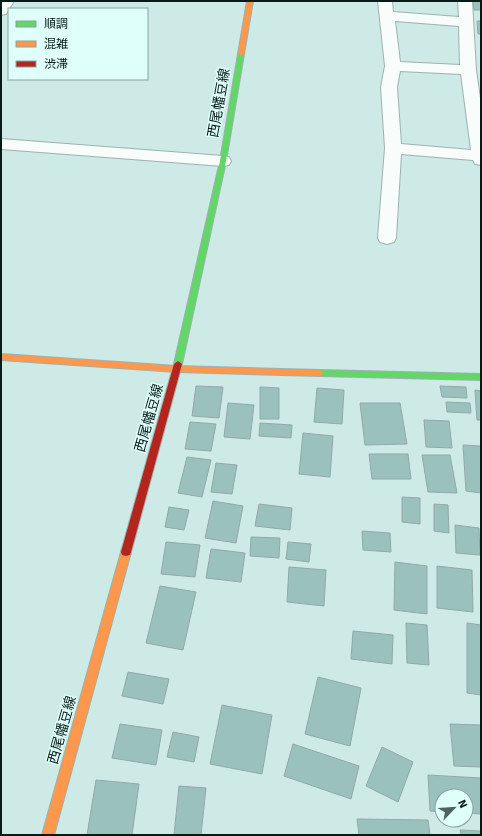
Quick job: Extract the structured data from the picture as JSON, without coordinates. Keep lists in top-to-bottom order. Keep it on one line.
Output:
{"streets":{"main road":["西尾幡豆線"]},"legend":["順調","混雑","渋滞"],"north":"top right"}
